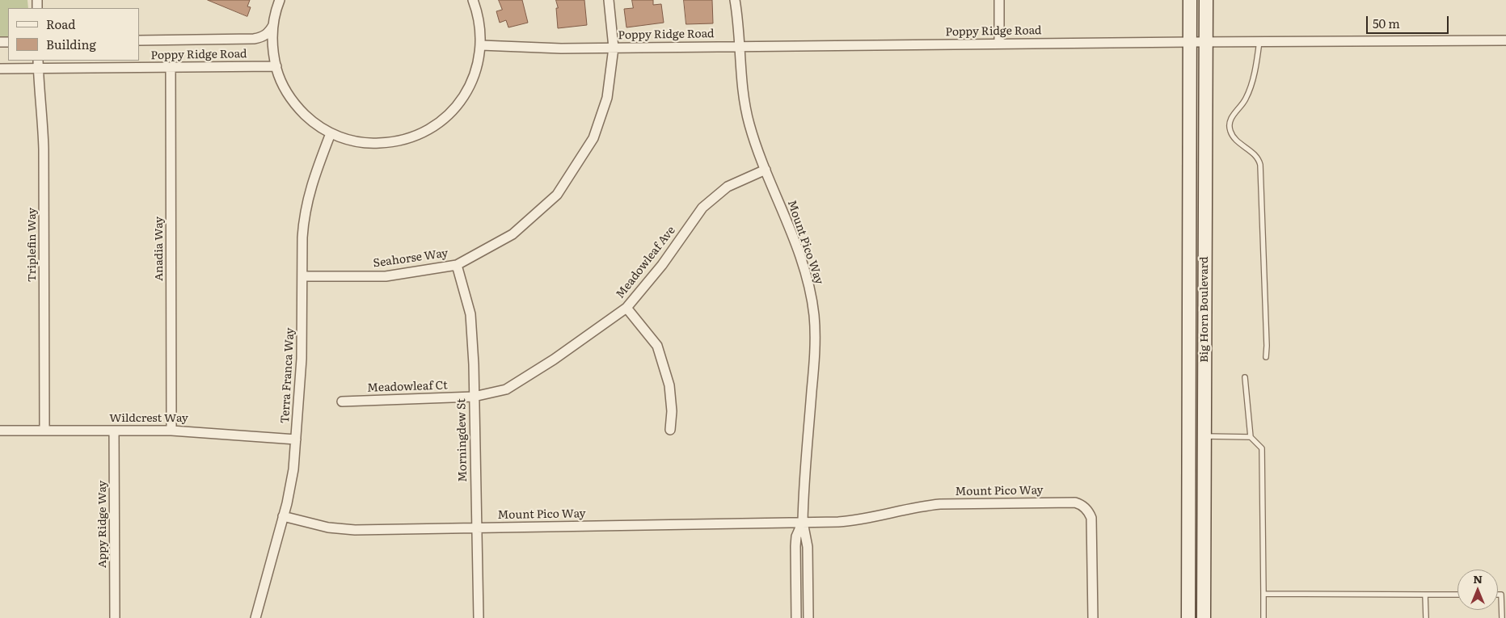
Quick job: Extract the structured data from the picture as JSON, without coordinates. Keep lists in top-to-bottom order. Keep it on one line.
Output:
{"streets":{"main road":["Big Horn Boulevard"],"street":["Poppy Ridge Road","Mount Pico Way","Triplefin Way","Anadia Way","Seahorse Way","Meadowleaf Ave","Terra Franca Way","Meadowleaf Ct","Wildcrest Way","Morningdew St","Appy Ridge Way"]},"crossings":[["Poppy Ridge Road","Mount Pico Way"],["Poppy Ridge Road","Triplefin Way"],["Poppy Ridge Road","Anadia Way"],["Poppy Ridge Road","Seahorse Way"],["Poppy Ridge Road","Big Horn Boulevard"],["Mount Pico Way","Meadowleaf Ave"],["Mount Pico Way","Terra Franca Way"],["Mount Pico Way","Morningdew St"],["Triplefin Way","Wildcrest Way"],["Anadia Way","Wildcrest Way"],["Seahorse Way","Terra Franca Way"],["Seahorse Way","Morningdew St"],["Meadowleaf Ave","Meadowleaf Ct"],["Meadowleaf Ave","Morningdew St"],["Terra Franca Way","Wildcrest Way"],["Meadowleaf Ct","Morningdew St"],["Wildcrest Way","Appy Ridge Way"]],"legend":["Road","Building"],"scale_bar":"50 m","north":"top"}
